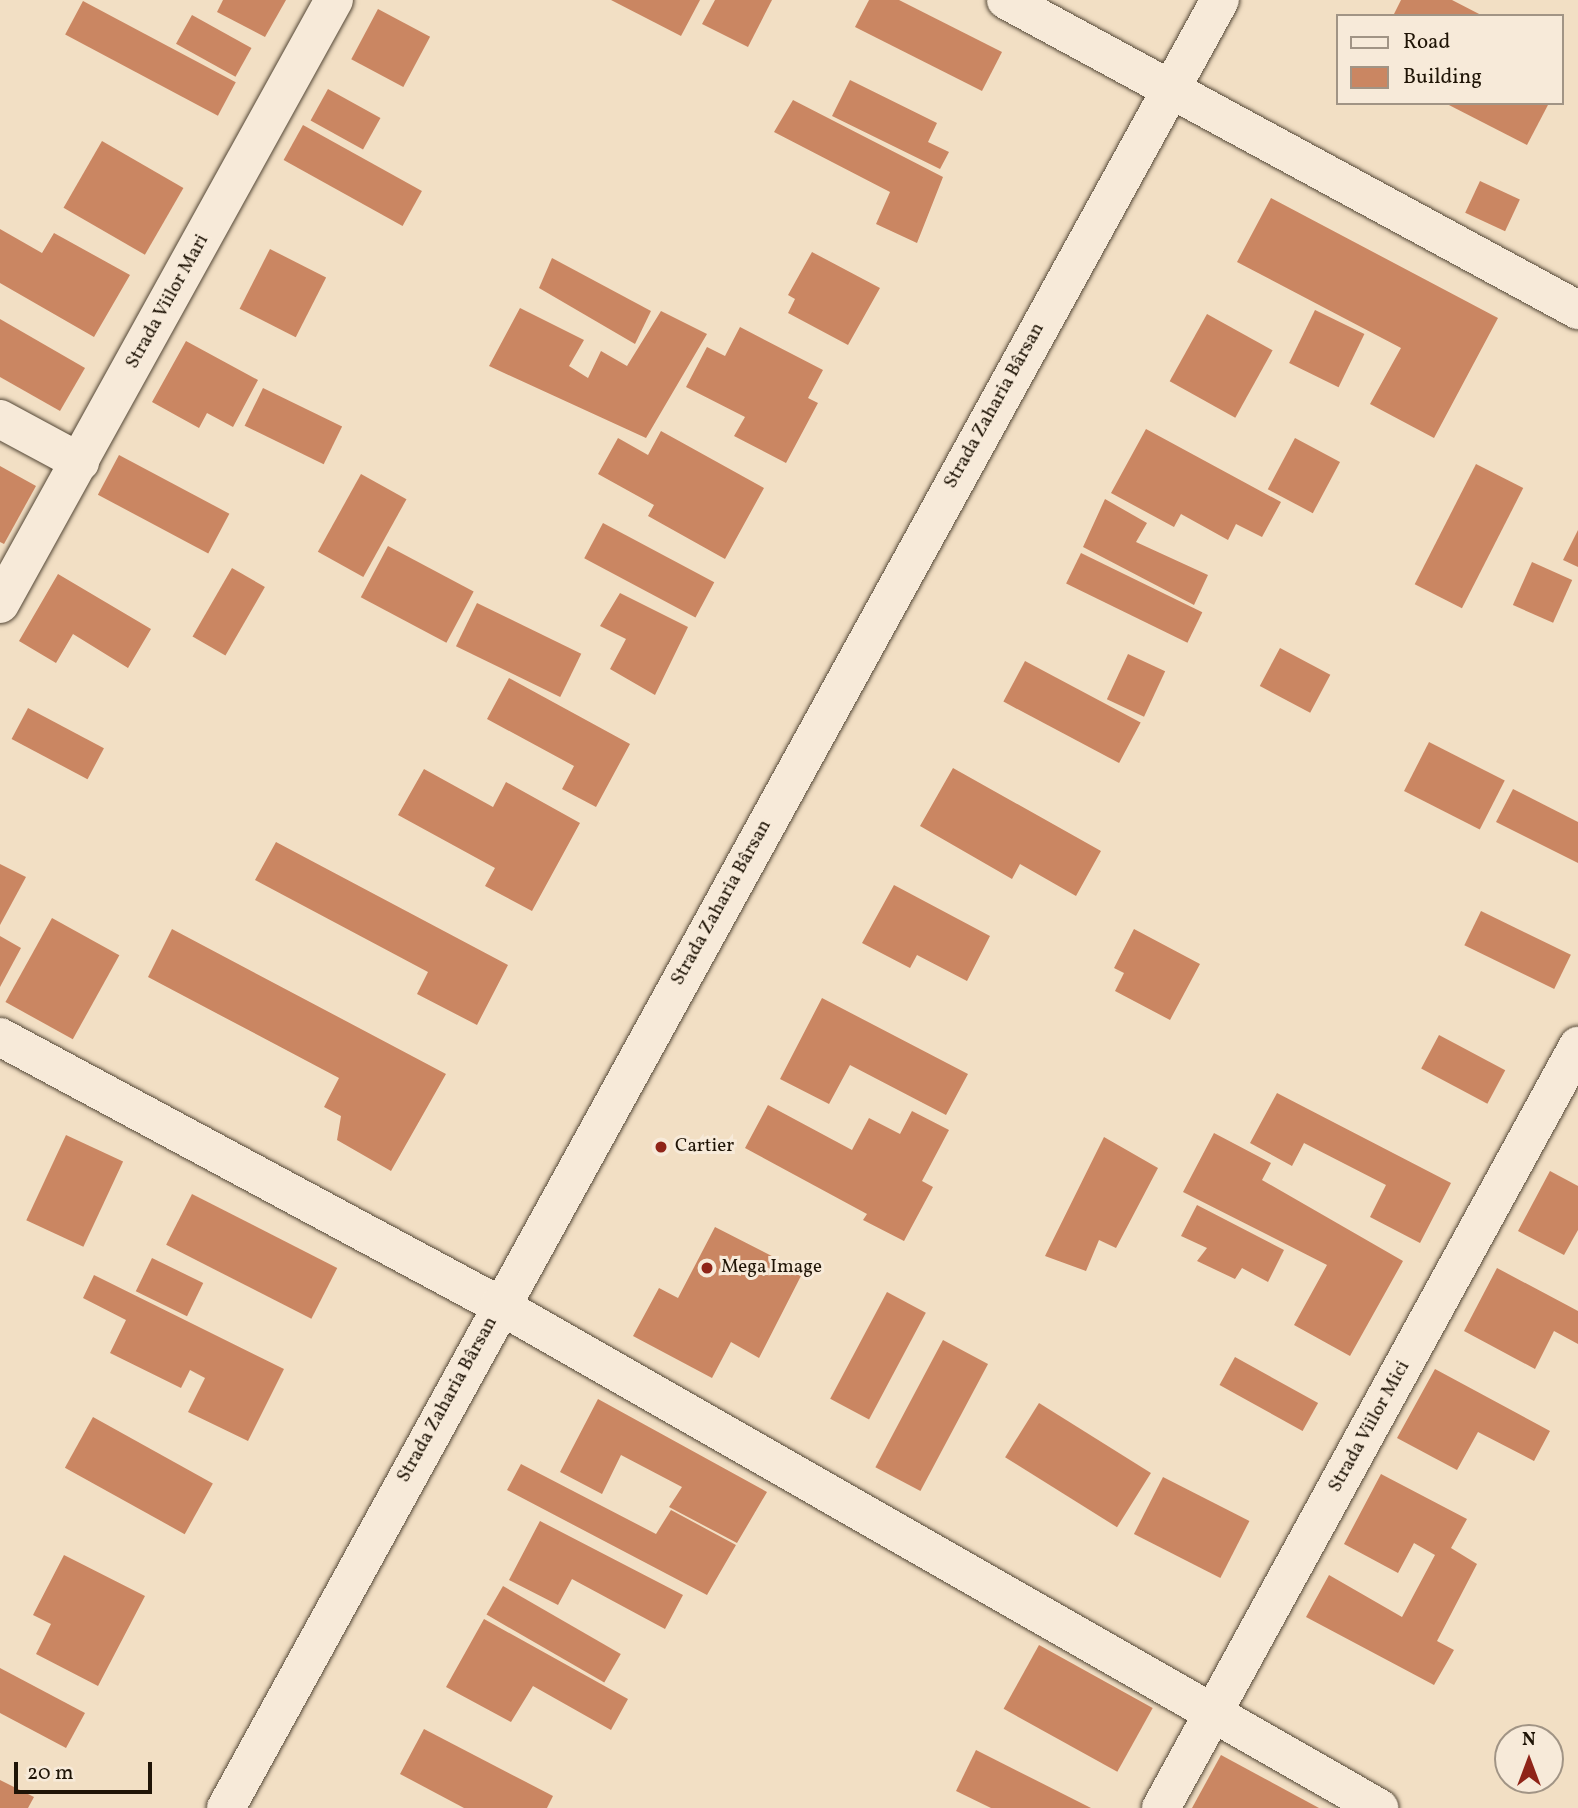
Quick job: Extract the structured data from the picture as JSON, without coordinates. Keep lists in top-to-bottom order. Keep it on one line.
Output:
{"streets":{"street":["Strada Viilor Mari","Strada Zaharia Bârsan","Strada Viilor Mici"]},"places":["Cartier","Mega Image"],"legend":["Road","Building"],"scale_bar":"20 m","north":"top"}
